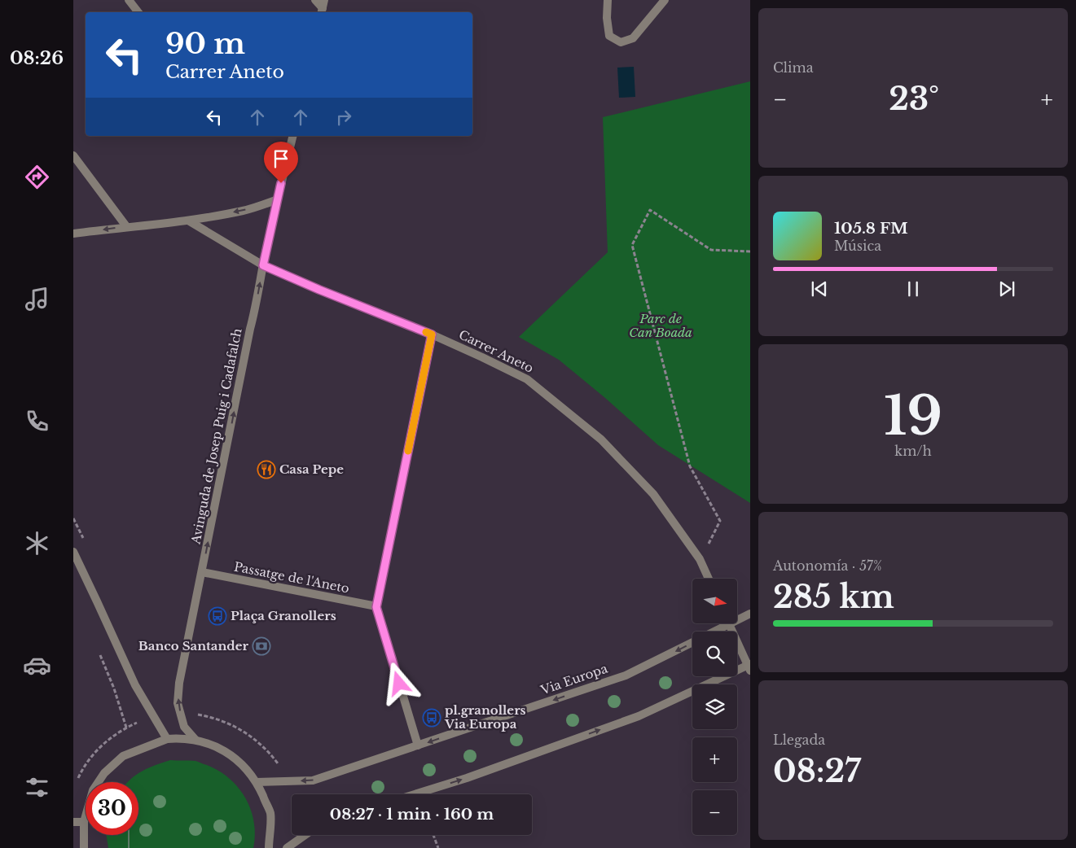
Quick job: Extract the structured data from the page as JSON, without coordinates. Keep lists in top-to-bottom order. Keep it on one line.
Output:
{"streets":{"street":["Carrer Aneto","Avinguda de Josep Puig i Cadafalch","Passatge de l'Aneto","Via Europa"]},"crossings":[["Carrer Aneto","Avinguda de Josep Puig i Cadafalch"],["Avinguda de Josep Puig i Cadafalch","Passatge de l'Aneto"]],"one_way":["Avinguda de Josep Puig i Cadafalch"],"parks":["Parc de Can Boada"],"places":{"restaurant":["Casa Pepe"],"bus stop":["Plaça Granollers","pl.granollers Via Europa"],"bank":["Banco Santander"]},"north":"right","page":{"tabs":"08:26","tile":["Clima",["19","km/h"],["Autonomía · 57%","285 km"],["Llegada","08:27"]],"turn":["90 m","Carrer Aneto"],"heat":["−","23°","+"],"song":["105.8 FM","Música"],"map_buttons":["+","−"],"limit":"30","trip":"08:27 · 1 min · 160 m"}}
